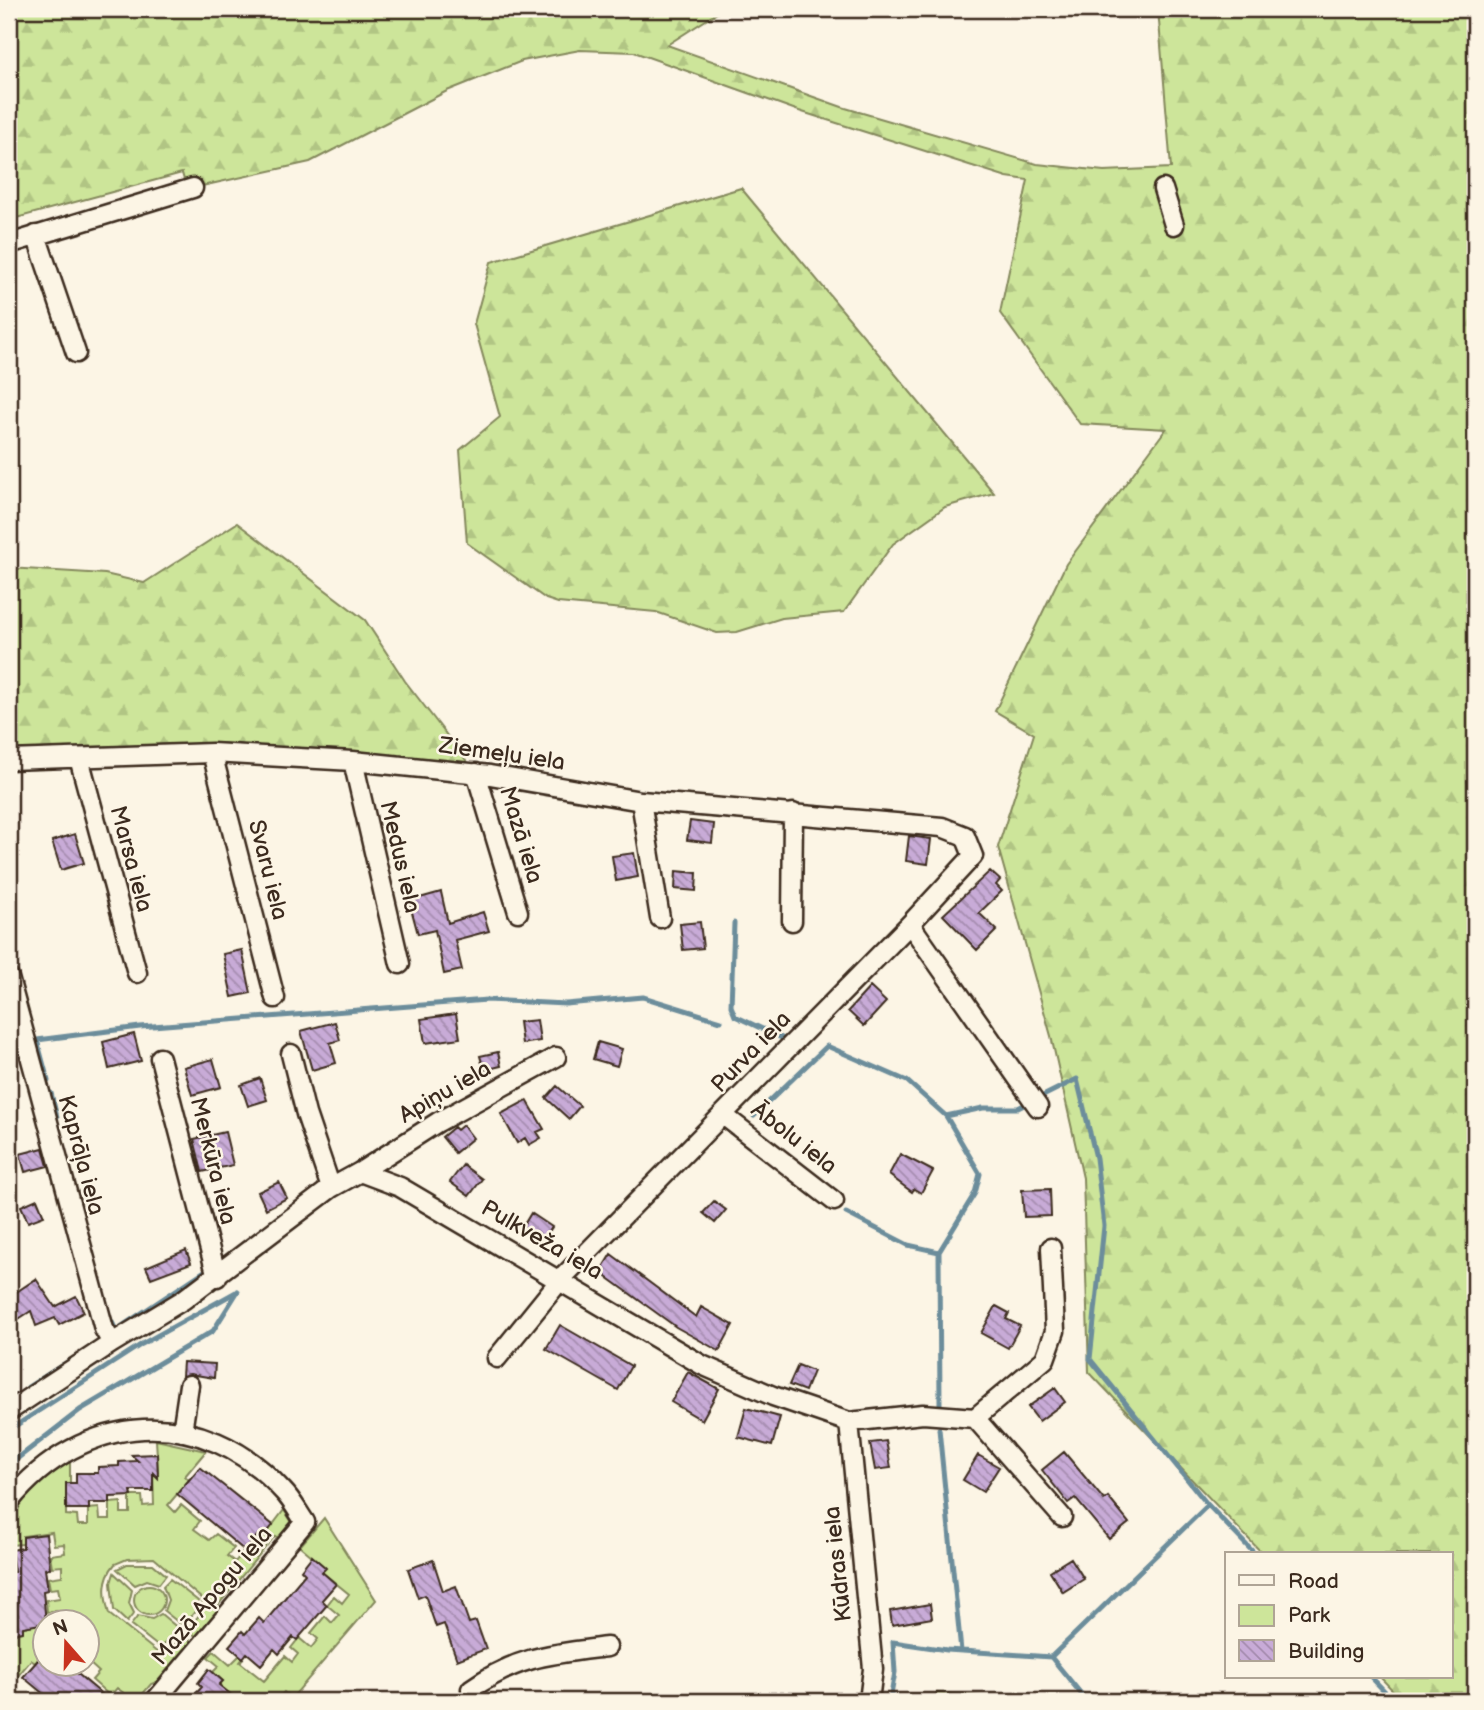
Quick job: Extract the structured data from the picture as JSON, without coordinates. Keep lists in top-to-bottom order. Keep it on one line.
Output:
{"streets":{"street":["Ziemeļu iela","Mazā iela","Medus iela","Marsa iela","Svaru iela","Purva iela","Apiņu iela","Ābolu iela","Kaprāļa iela","Merkūra iela","Pulkveža iela","Kūdras iela","Mazā Apogu iela"]},"crossings":[["Ziemeļu iela","Mazā iela"],["Ziemeļu iela","Medus iela"],["Ziemeļu iela","Marsa iela"],["Ziemeļu iela","Svaru iela"],["Ziemeļu iela","Purva iela"],["Purva iela","Ābolu iela"],["Purva iela","Pulkveža iela"],["Apiņu iela","Pulkveža iela"],["Pulkveža iela","Kūdras iela"]],"legend":["Road","Park","Building"],"north":"top"}
